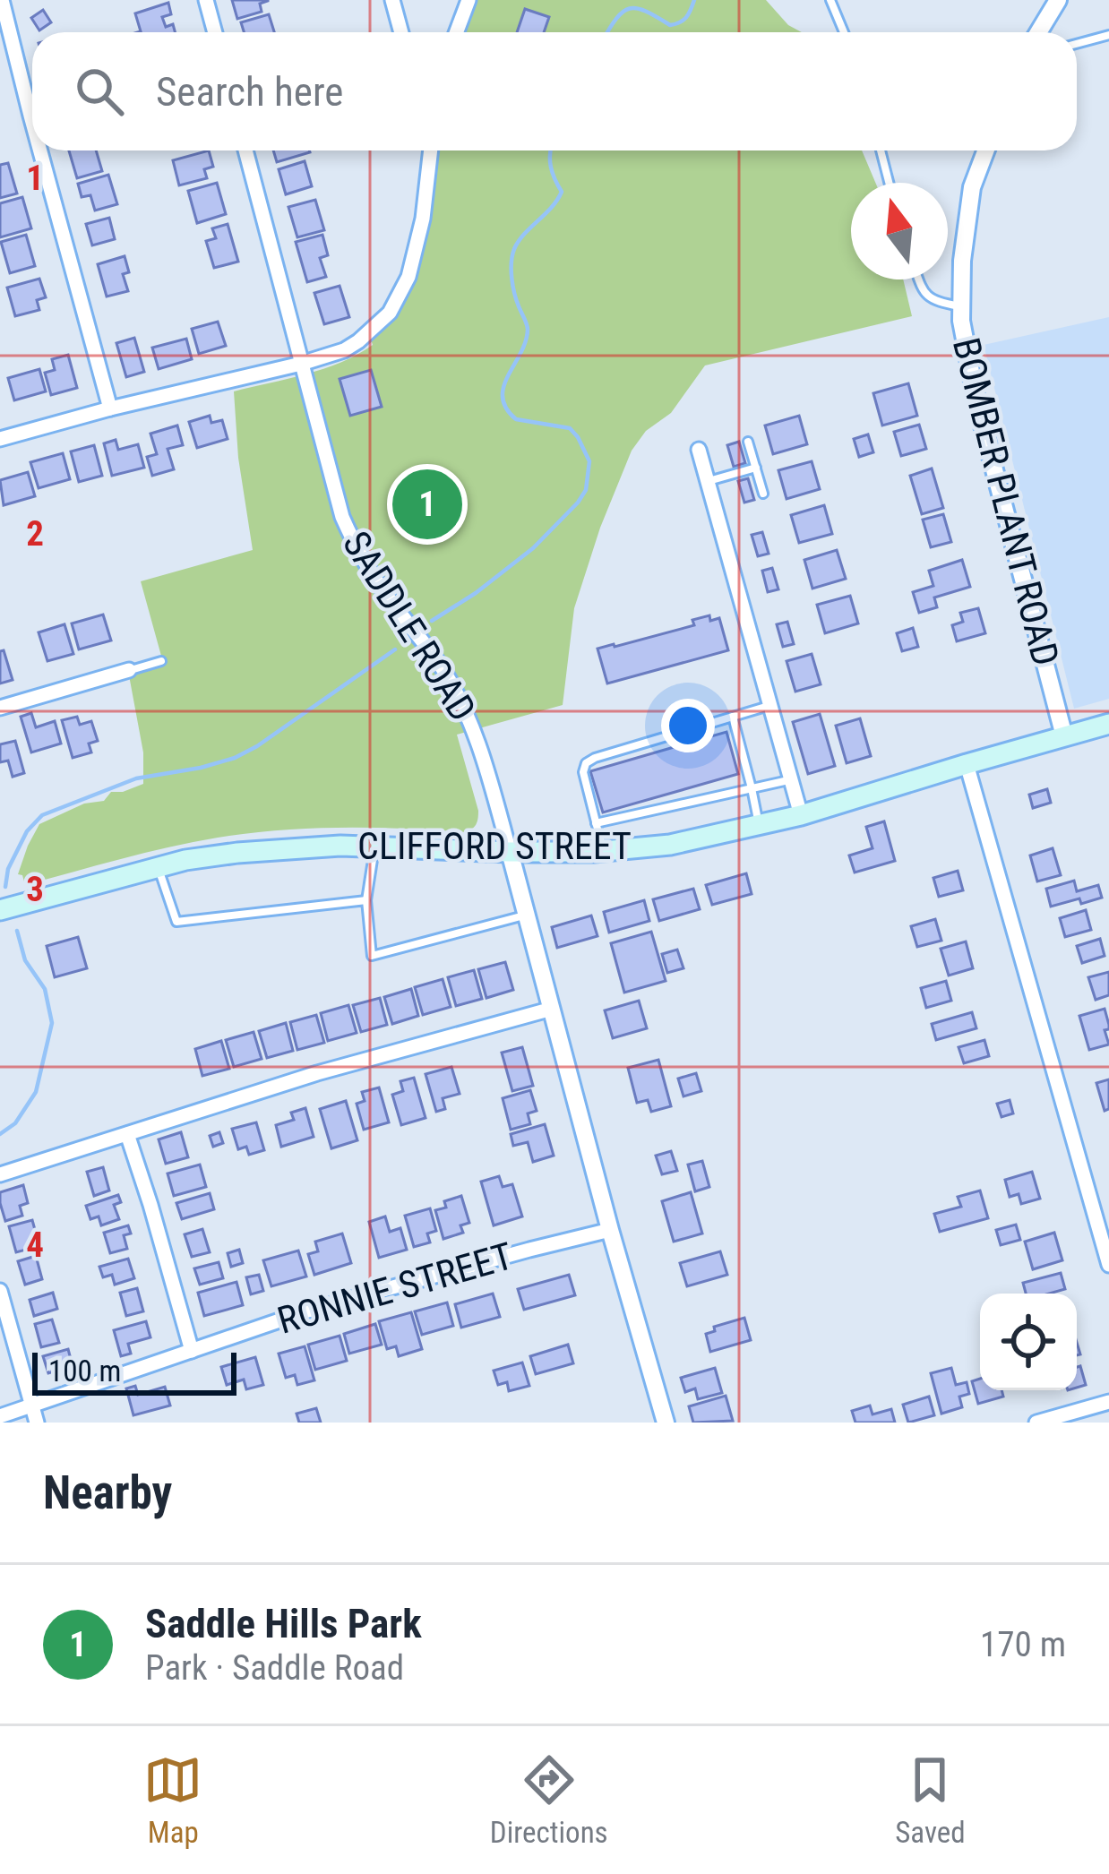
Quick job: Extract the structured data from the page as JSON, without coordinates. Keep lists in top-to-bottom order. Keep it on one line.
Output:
{"streets":{"main road":["CLIFFORD STREET"],"street":["BOMBER PLANT ROAD","SADDLE ROAD","RONNIE STREET"]},"crossings":[["BOMBER PLANT ROAD","CLIFFORD STREET"],["SADDLE ROAD","CLIFFORD STREET"],["SADDLE ROAD","RONNIE STREET"]],"scale_bar":"100 m","north":"top","page":{"search":"Search here","pins":"1","scale":"100 m","heading":"Nearby","list":[{"mark":"1","name":"Saddle Hills Park","note":"Park · Saddle Road","value":"170 m"}],"nav":["Map","Directions","Saved"]},"grid":{"rows":["1","2","3","4"]}}
